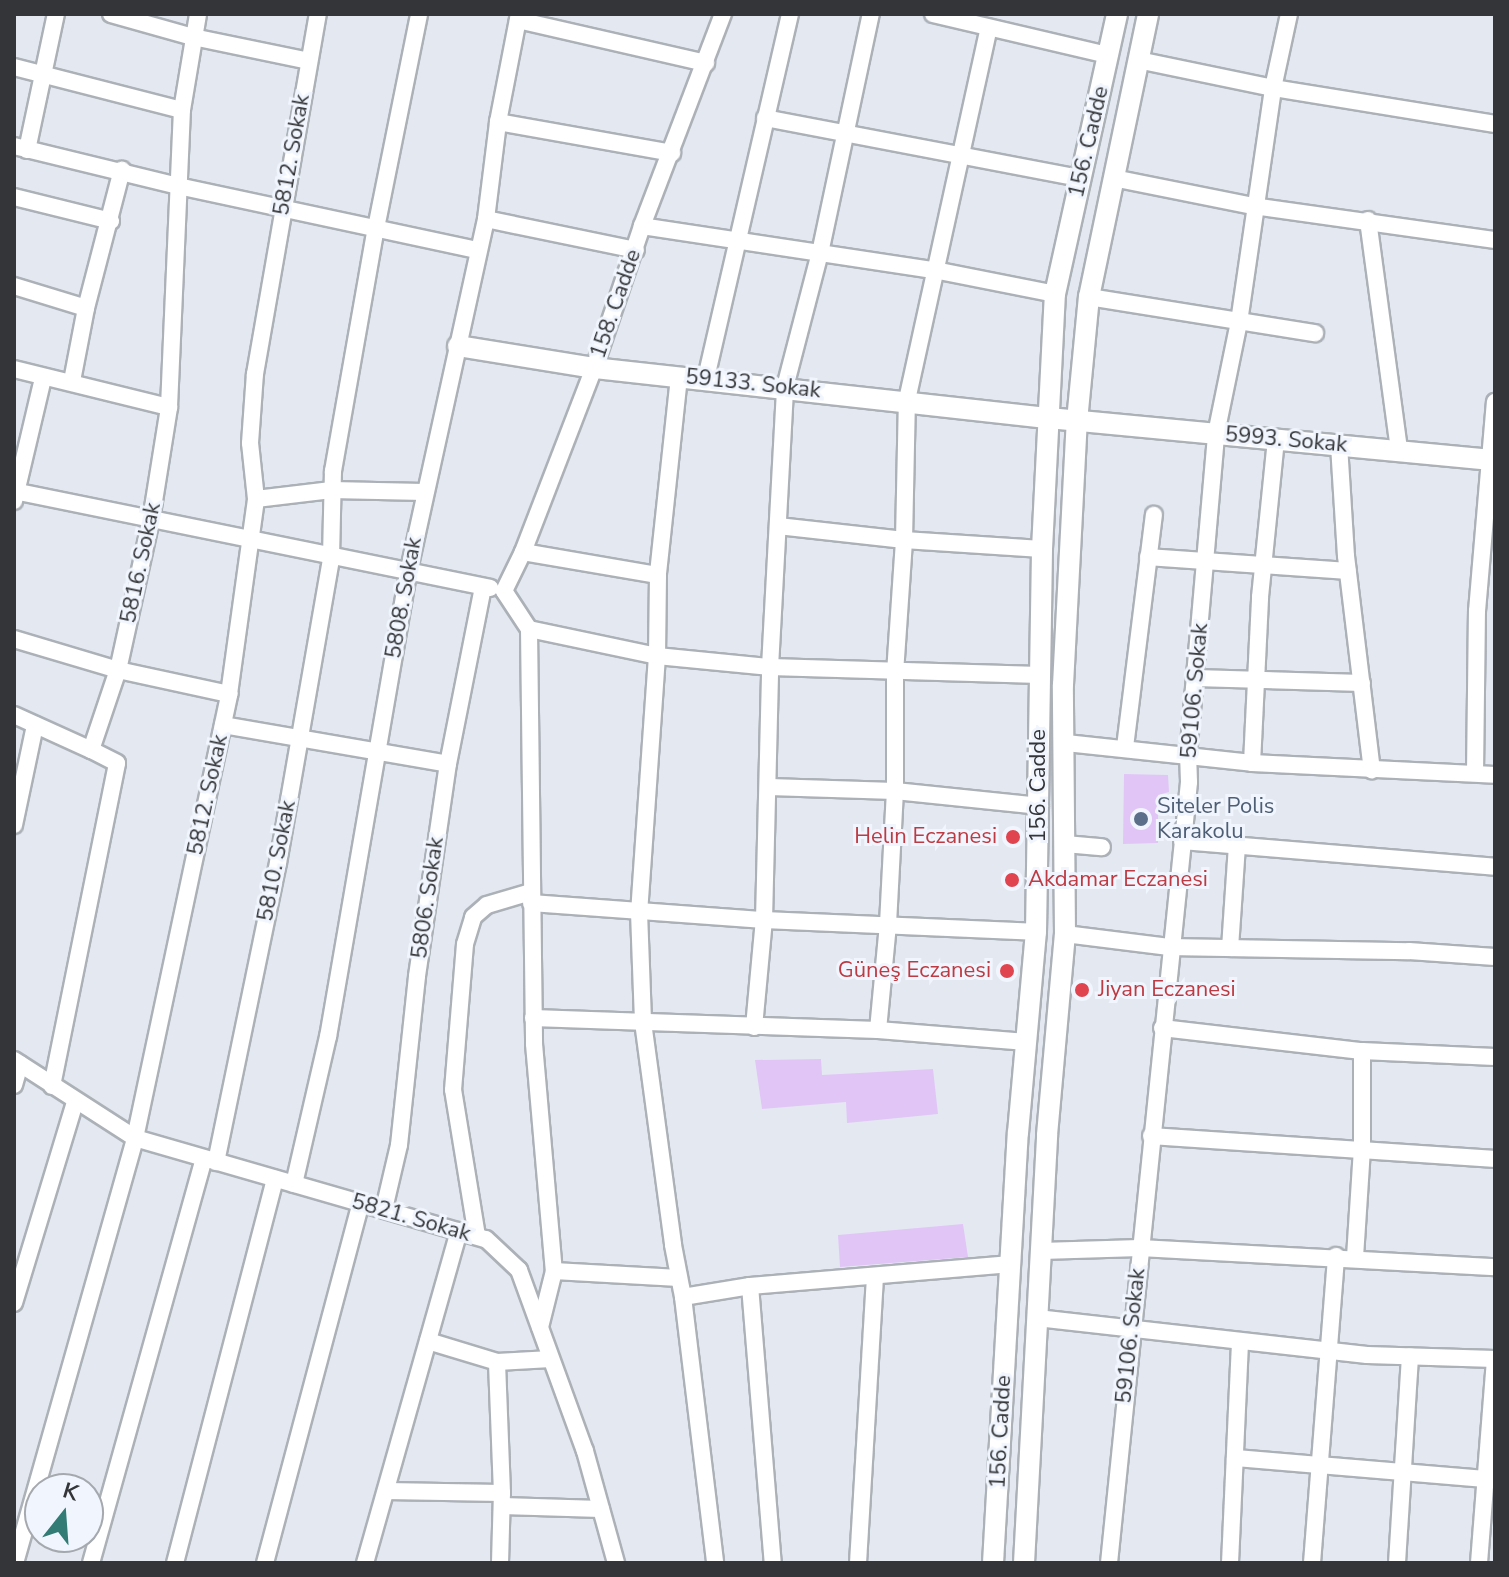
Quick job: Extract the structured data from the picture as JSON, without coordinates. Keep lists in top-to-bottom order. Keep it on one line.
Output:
{"streets":{"street":["156. Cadde","5812. Sokak","158. Cadde","59133. Sokak","5993. Sokak","5816. Sokak","5808. Sokak","59106. Sokak","5810. Sokak","5806. Sokak","5821. Sokak"]},"crossings":[["156. Cadde","59133. Sokak"],["156. Cadde","5993. Sokak"],["5812. Sokak","5821. Sokak"],["158. Cadde","59133. Sokak"],["59133. Sokak","5993. Sokak"],["59133. Sokak","5808. Sokak"],["5993. Sokak","59106. Sokak"],["5808. Sokak","5821. Sokak"],["5810. Sokak","5821. Sokak"],["5806. Sokak","5821. Sokak"]],"places":["Siteler Polis Karakolu","Helin Eczanesi","Akdamar Eczanesi","Güneş Eczanesi","Jiyan Eczanesi"],"north":"top"}
